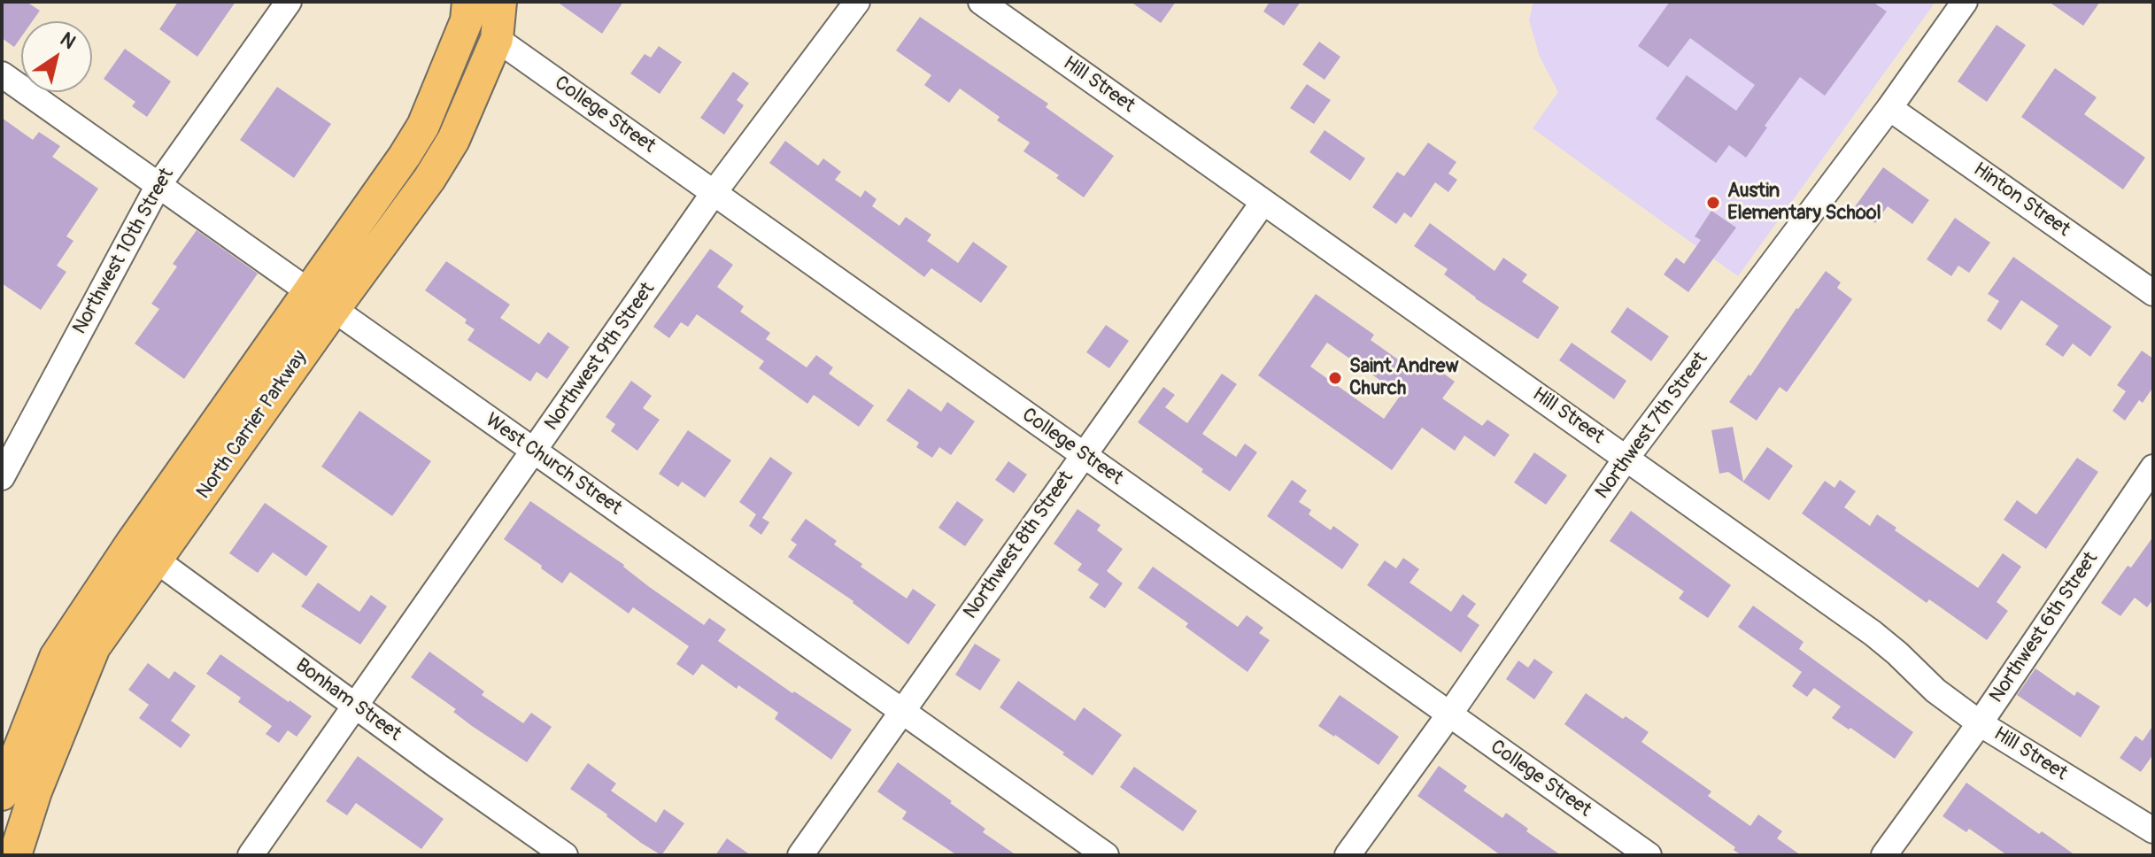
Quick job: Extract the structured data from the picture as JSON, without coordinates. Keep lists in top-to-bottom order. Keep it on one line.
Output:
{"streets":{"main road":["North Carrier Parkway"],"street":["Hill Street","College Street","Hinton Street","Northwest 10th Street","Northwest 9th Street","Northwest 7th Street","West Church Street","Northwest 8th Street","Northwest 6th Street","Bonham Street"]},"crossings":[["Hill Street","Northwest 7th Street"],["Hill Street","Northwest 8th Street"],["Hill Street","Northwest 6th Street"],["College Street","Northwest 9th Street"],["College Street","North Carrier Parkway"],["College Street","Northwest 7th Street"],["College Street","Northwest 8th Street"],["Hinton Street","Northwest 7th Street"],["Northwest 10th Street","West Church Street"],["Northwest 9th Street","West Church Street"],["Northwest 9th Street","Bonham Street"],["North Carrier Parkway","West Church Street"],["North Carrier Parkway","Bonham Street"],["West Church Street","Northwest 8th Street"]],"places":["Austin Elementary School","Saint Andrew Church"],"north":"top right"}
